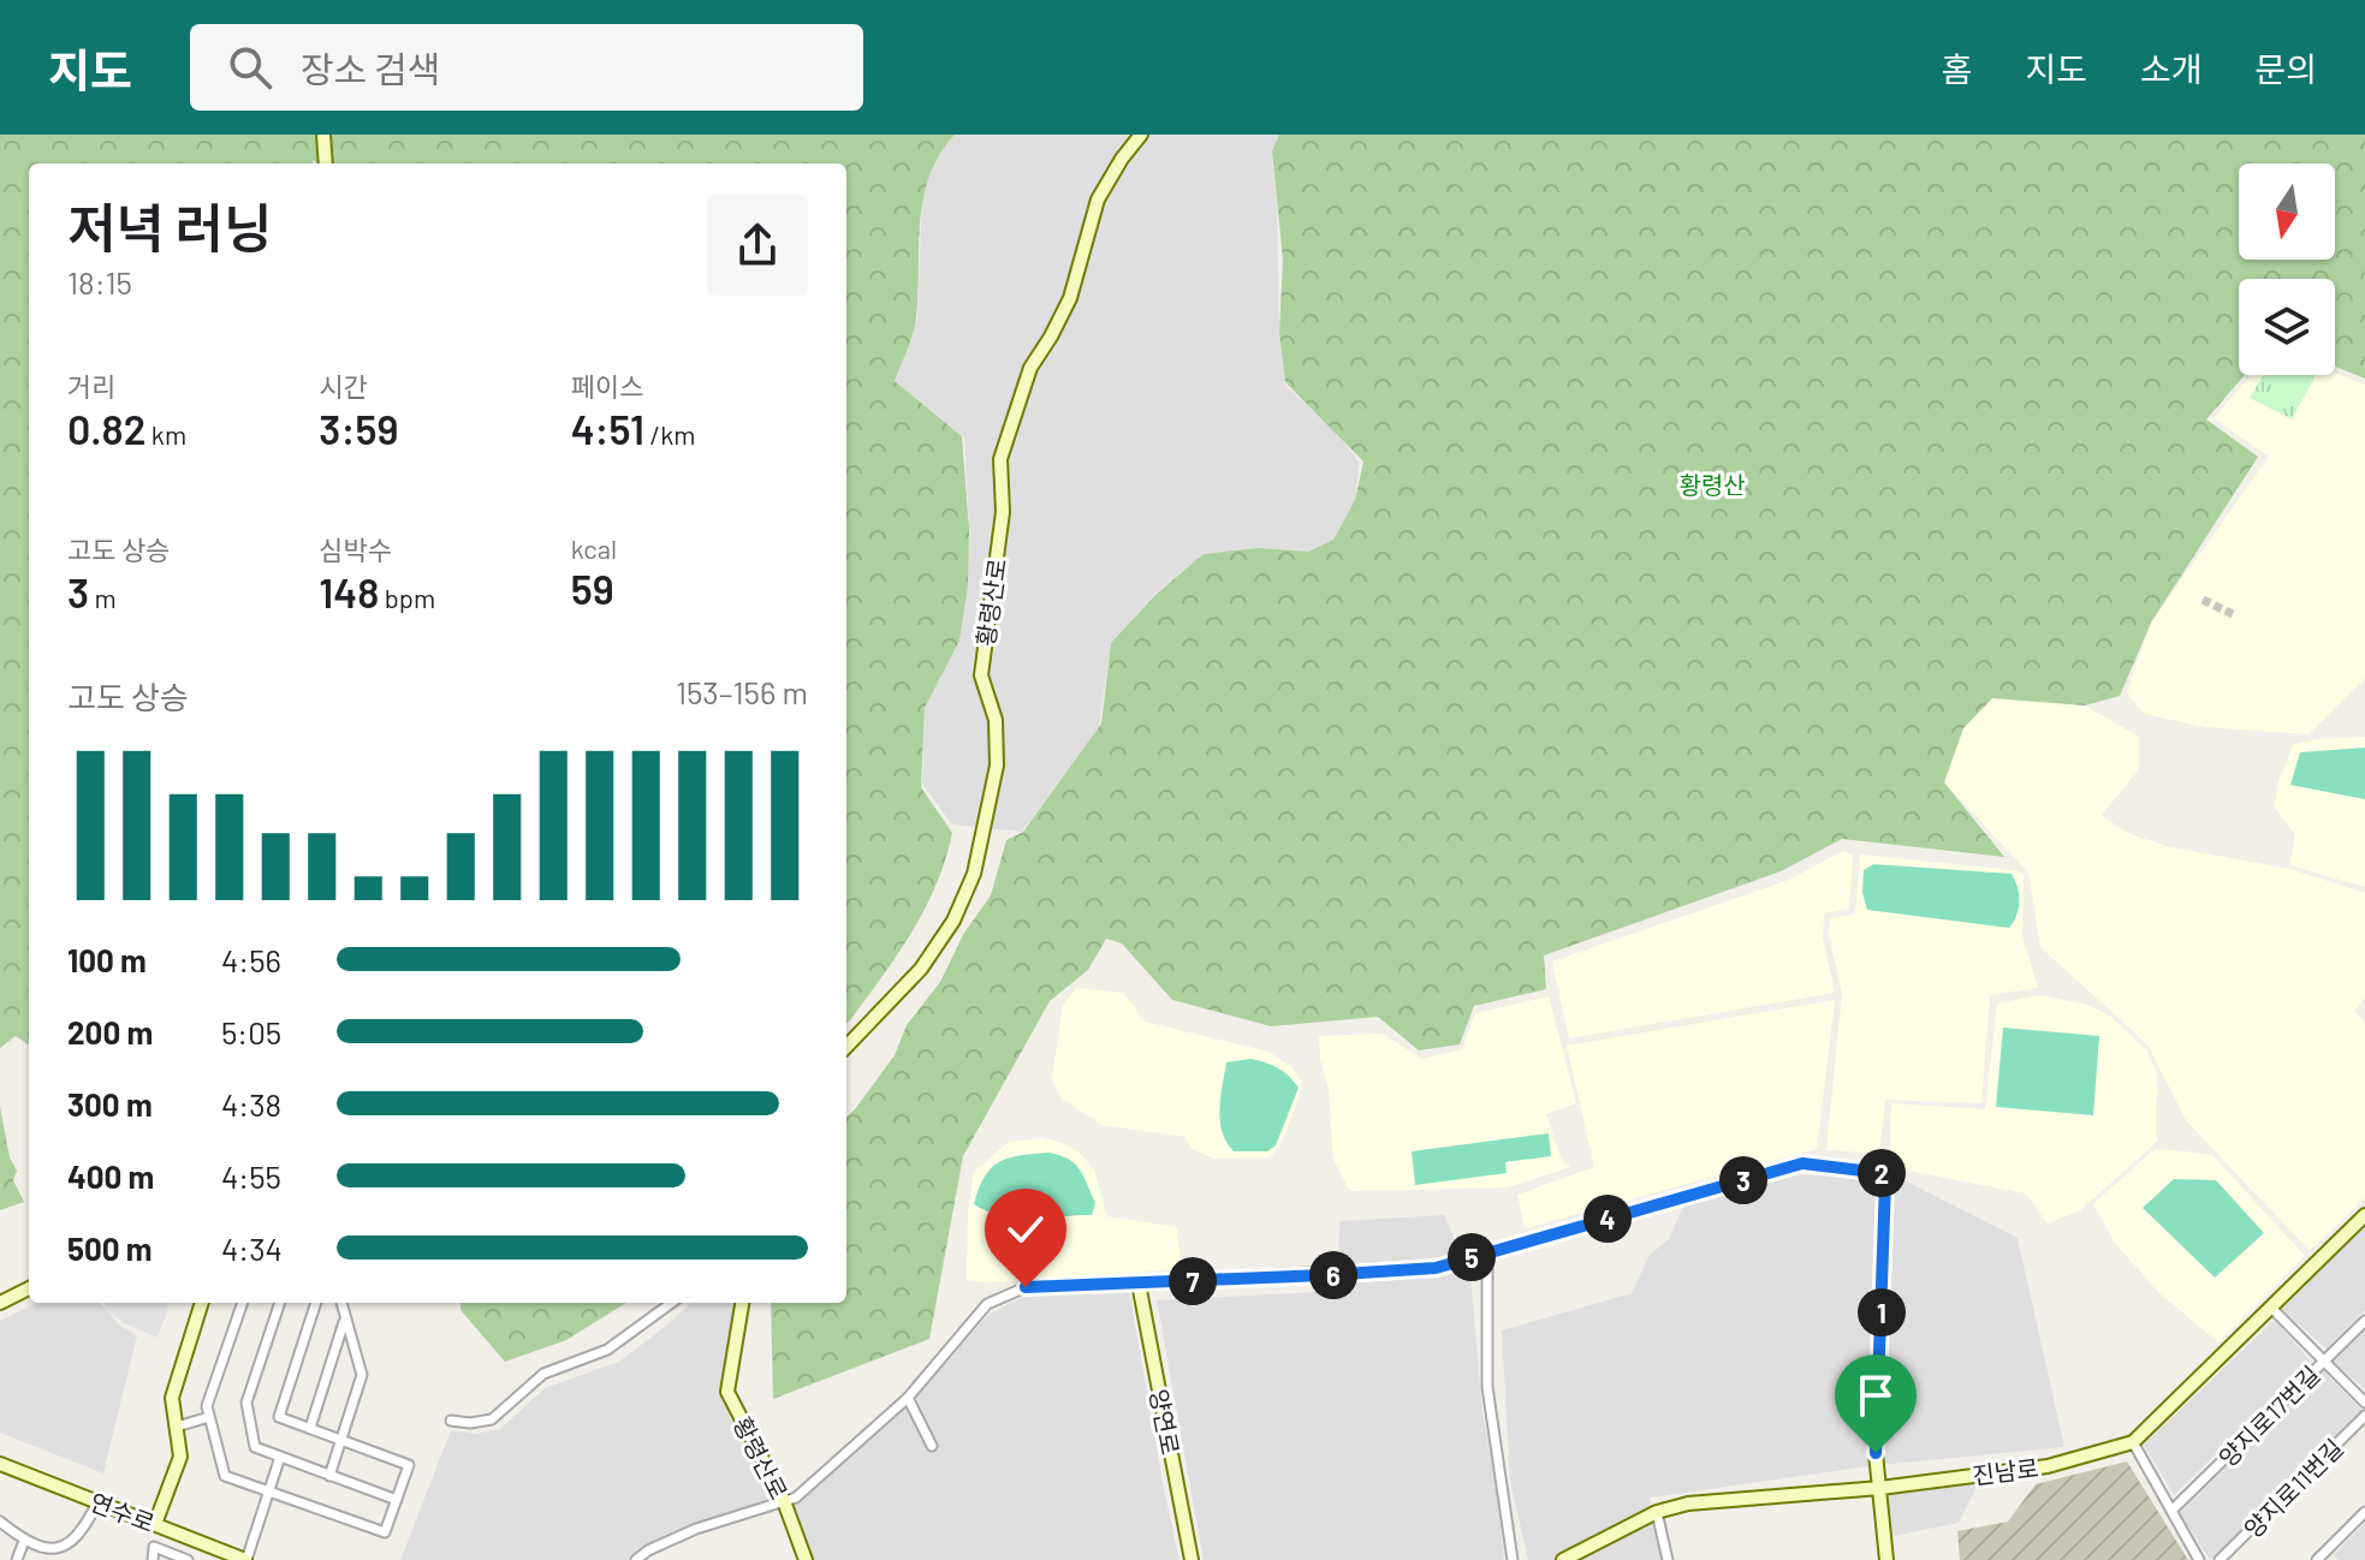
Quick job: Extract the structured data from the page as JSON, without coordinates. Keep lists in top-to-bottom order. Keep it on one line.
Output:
{"streets":{"street":["황령산로","양지로17번길","양연로","진남로","양지로11번길","연수로"]},"parks":["황령산"],"north":"bottom","page":{"header":"지도","search":"장소 검색","nav":["홈","지도","소개","문의"],"heading":["저녁 러닝","18:15"],"stats":[["거리","0.82 km"],["시간","3:59"],["페이스","4:51 /km"],["고도 상승","3 m"],["심박수","148 bpm"],["kcal","59"]],"chart":["고도 상승","153–156 m"],"list":[{"name":"100 m","note":"4:56"},{"name":"200 m","note":"5:05"},{"name":"300 m","note":"4:38"},{"name":"400 m","note":"4:55"},{"name":"500 m","note":"4:34"}],"pins":["2","3","4","5","6","7","1"]}}
